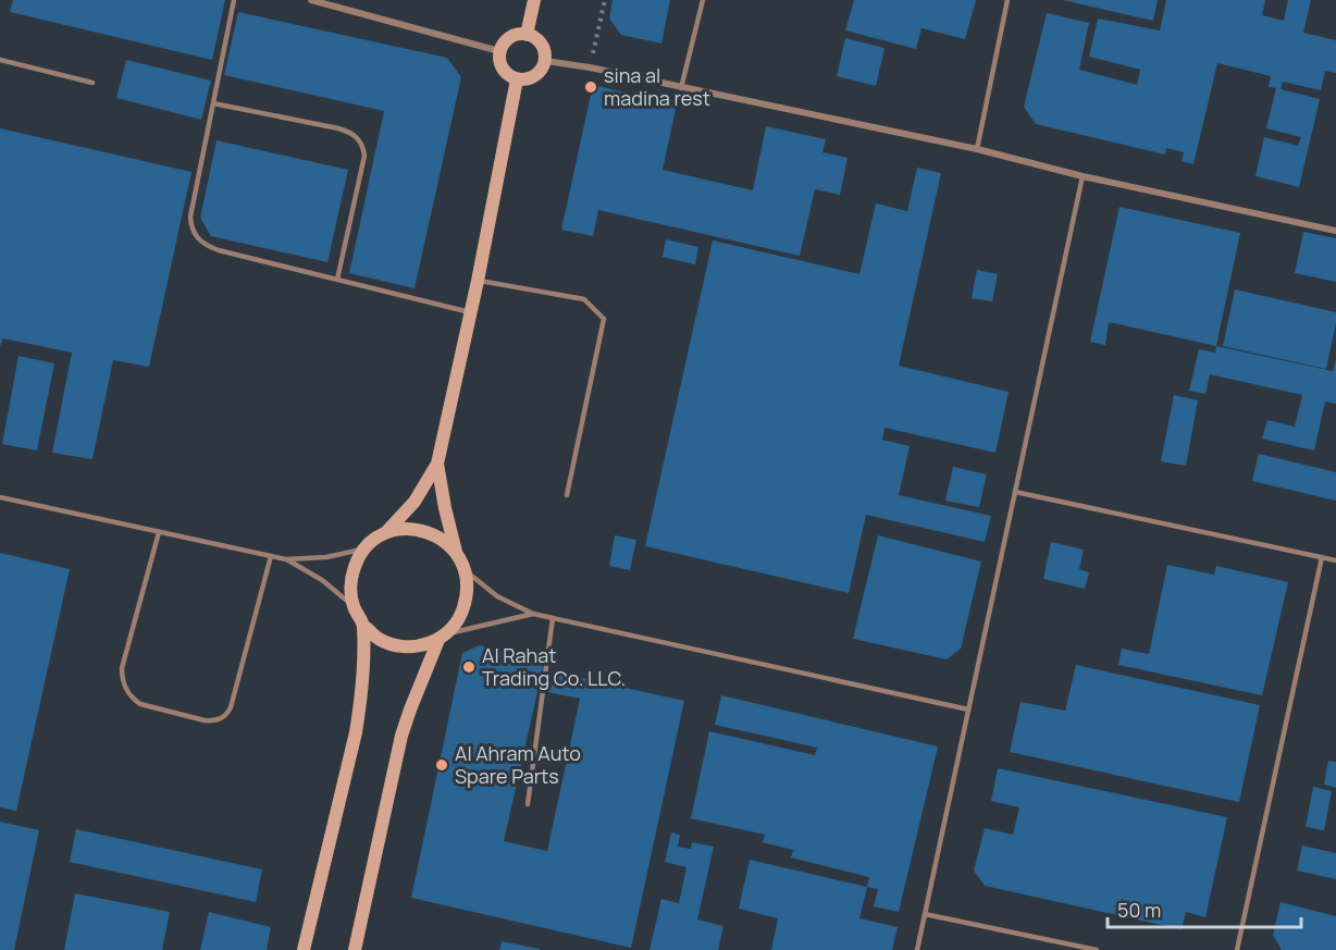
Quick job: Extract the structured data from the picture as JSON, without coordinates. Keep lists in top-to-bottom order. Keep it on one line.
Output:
{"places":["sina al madina rest","Al Rahat Trading Co. LLC.","Al Ahram Auto Spare Parts"],"scale_bar":"50 m"}
